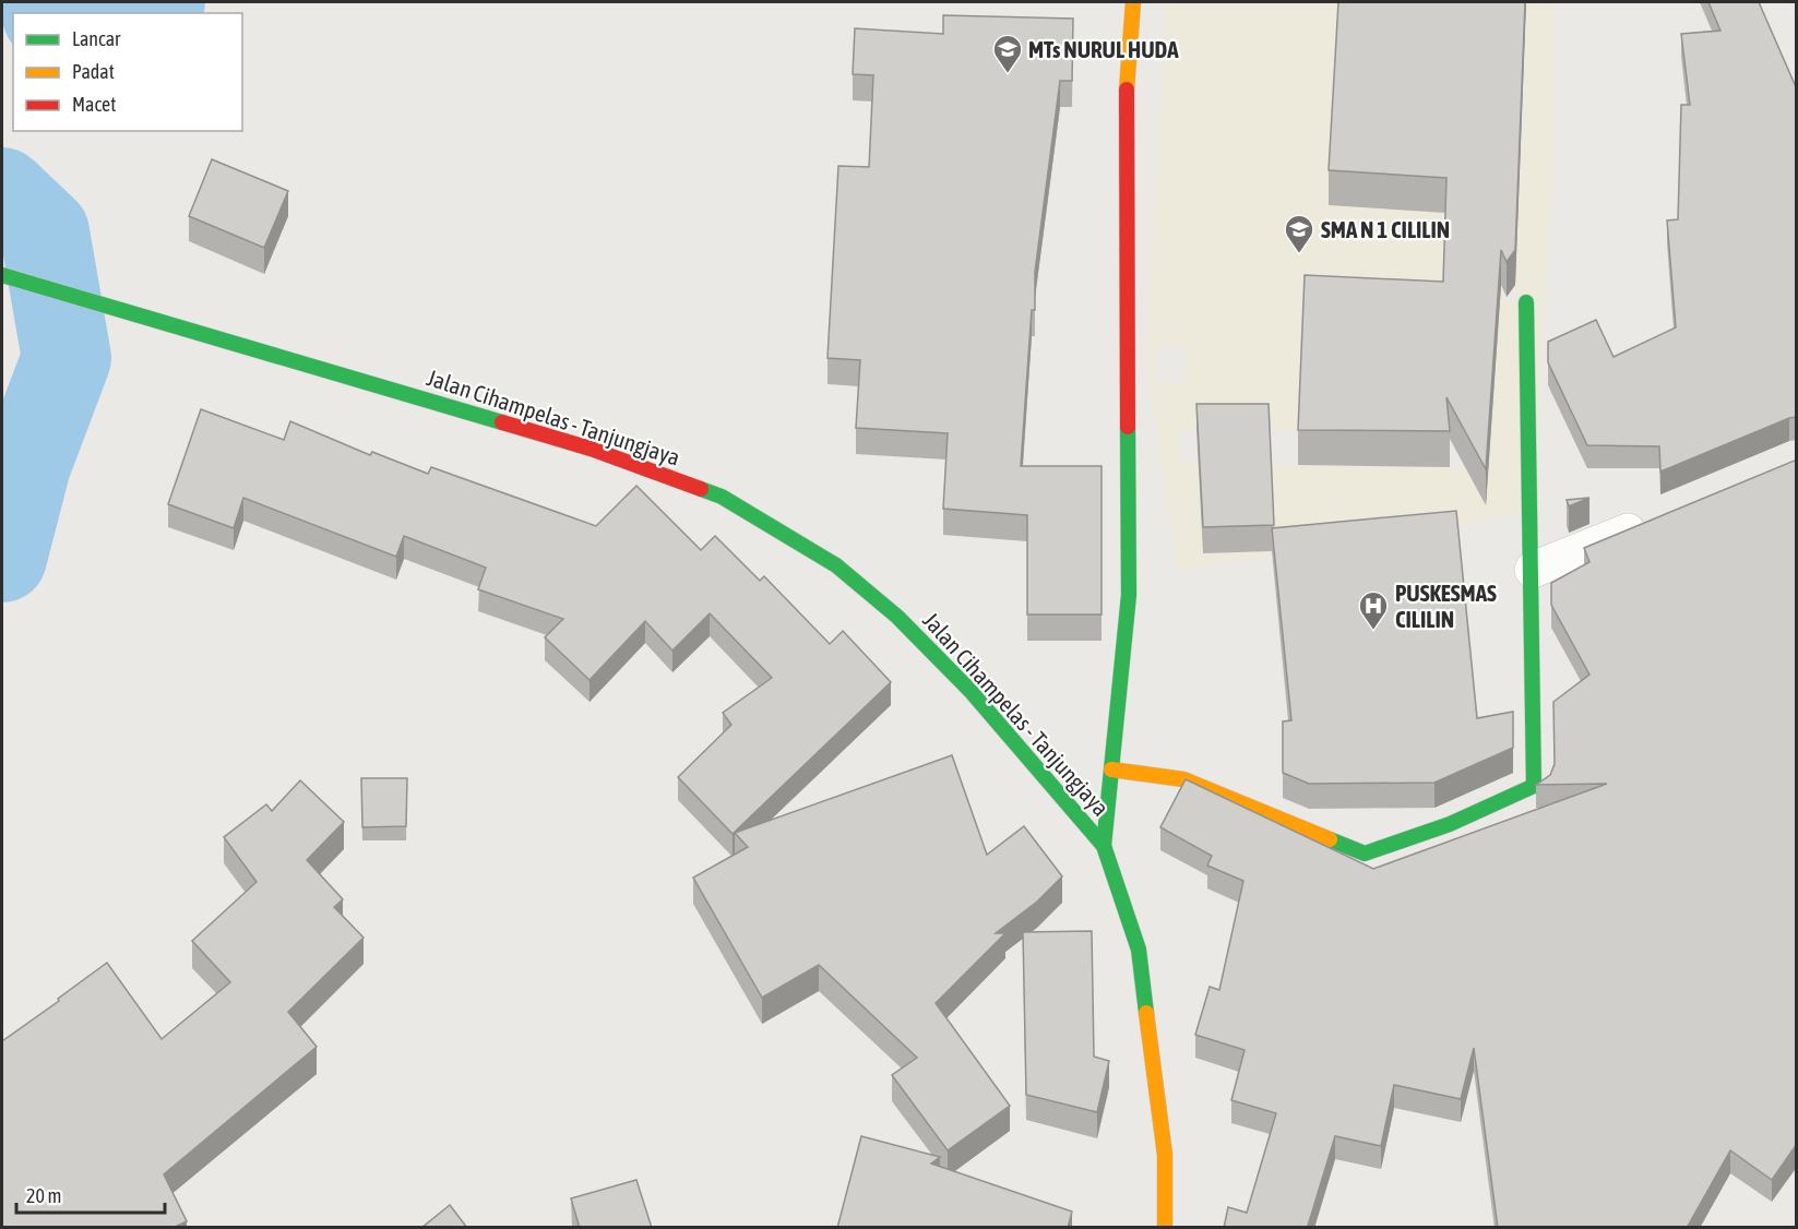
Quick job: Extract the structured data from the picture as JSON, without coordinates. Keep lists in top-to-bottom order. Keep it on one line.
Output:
{"streets":{"street":["Jalan Cihampelas - Tanjungjaya"]},"places":{"school or university":["MTs NURUL HUDA","SMA N 1 CILILIN"],"hospital":["PUSKESMAS CILILIN"]},"legend":["Lancar","Padat","Macet"],"scale_bar":"20 m"}
